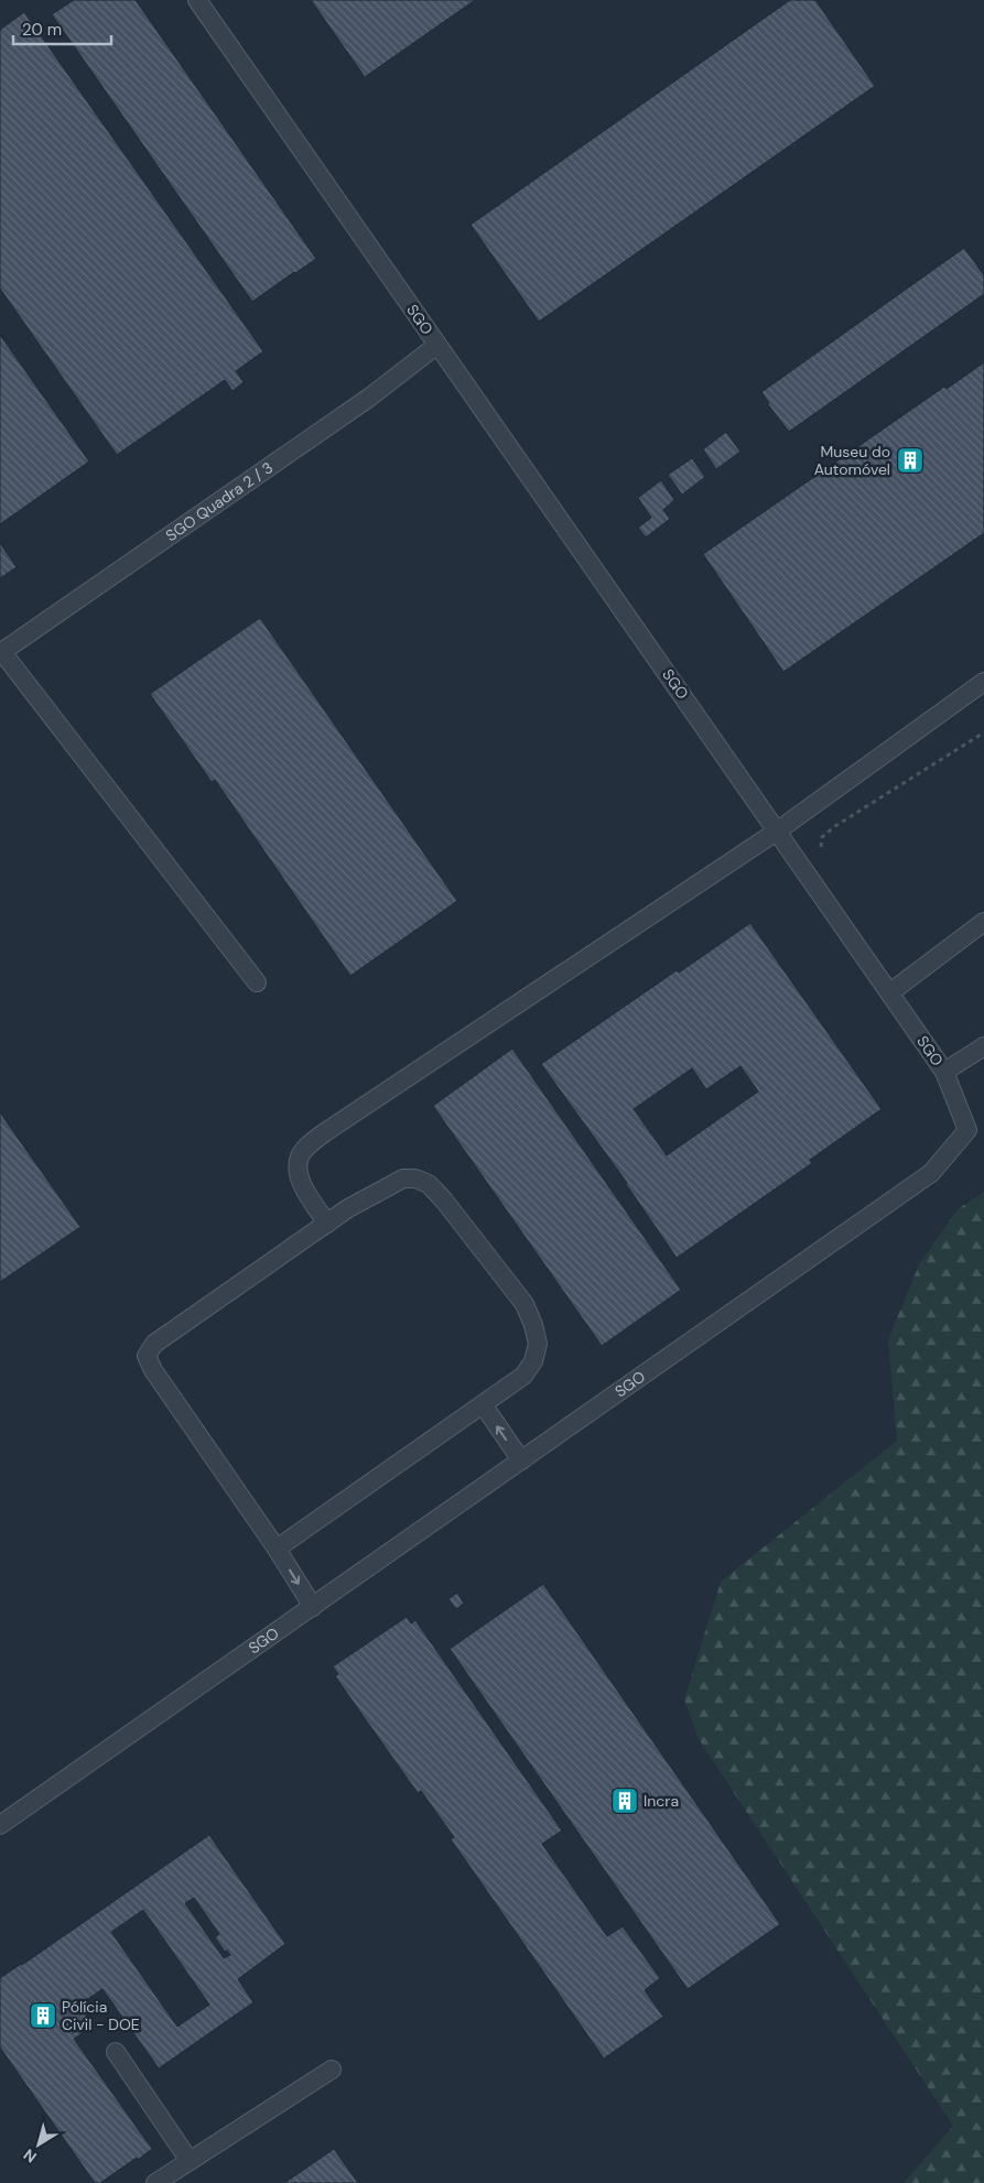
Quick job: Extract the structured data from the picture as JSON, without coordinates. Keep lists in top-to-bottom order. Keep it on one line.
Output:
{"streets":{"lane":["SGO","SGO Quadra 2 / 3"]},"crossings":[["SGO","SGO Quadra 2 / 3"]],"places":{"building":["Museu do Automóvel","Incra","Pólícia Civil - DOE"]},"scale_bar":"20 m","north":"bottom left"}
